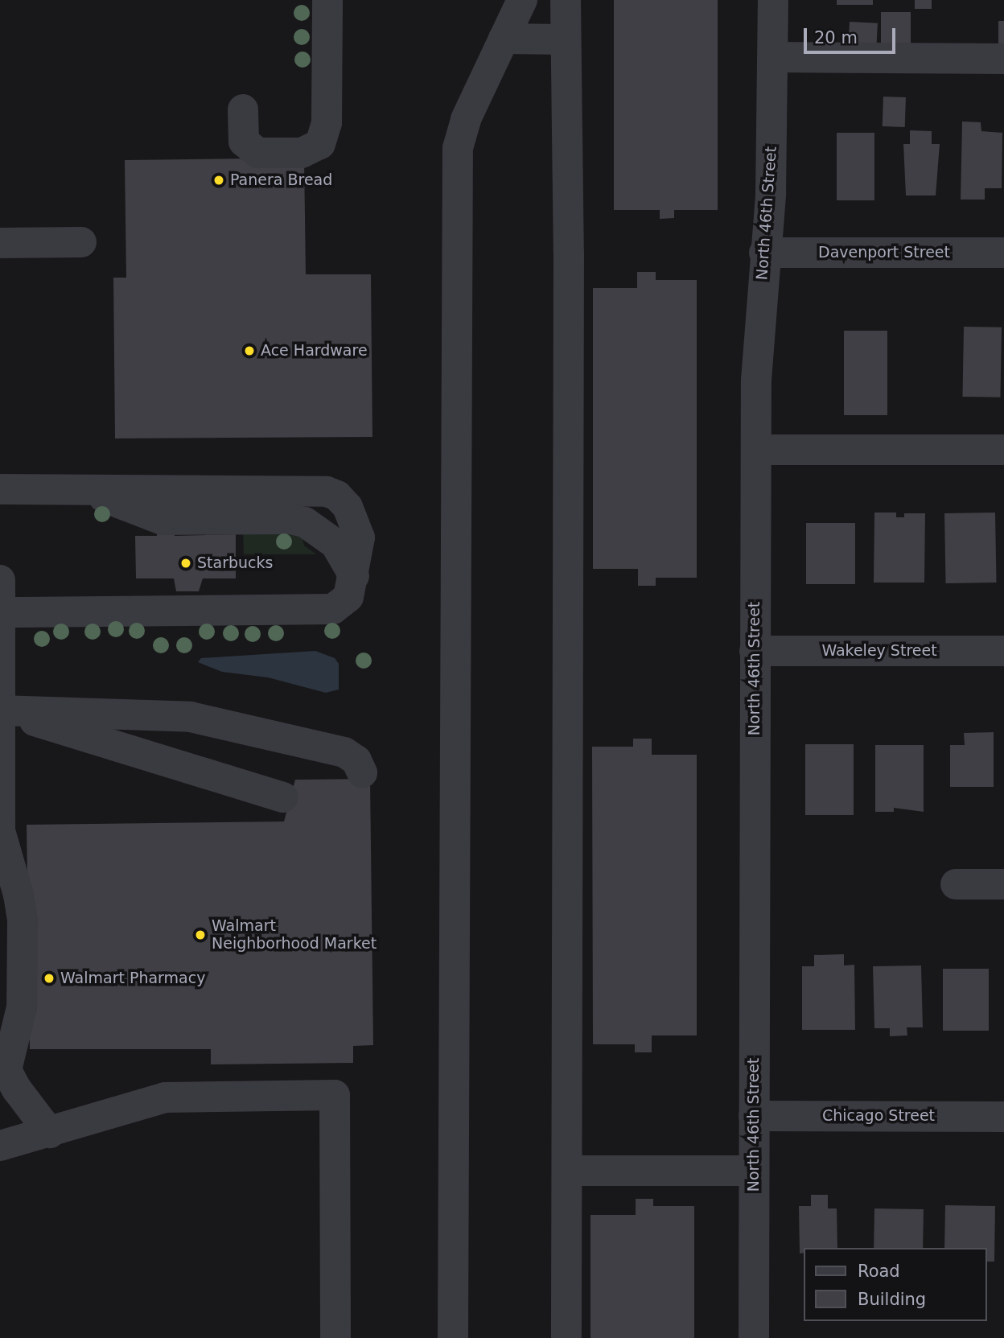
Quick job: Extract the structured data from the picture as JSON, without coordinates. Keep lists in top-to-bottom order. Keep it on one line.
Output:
{"streets":{"street":["North 46th Street","Davenport Street","Wakeley Street","Chicago Street"]},"crossings":[["North 46th Street","Davenport Street"],["North 46th Street","Wakeley Street"],["North 46th Street","Chicago Street"]],"places":["Panera Bread","Ace Hardware","Starbucks","Walmart Neighborhood Market","Walmart Pharmacy"],"legend":["Road","Building"],"scale_bar":"20 m"}
